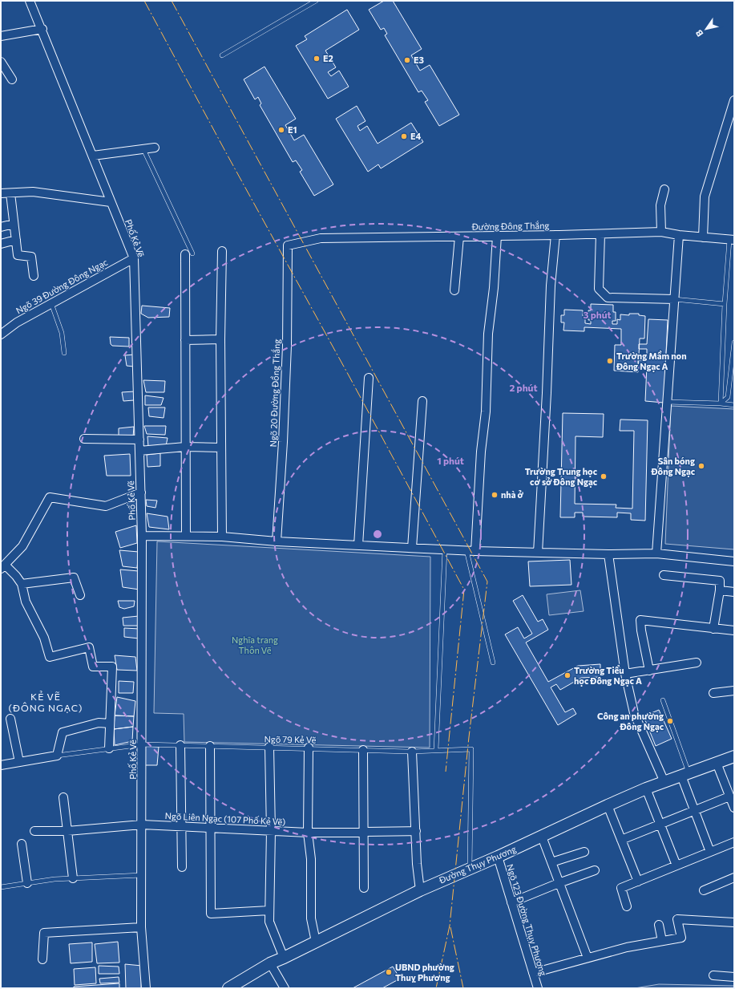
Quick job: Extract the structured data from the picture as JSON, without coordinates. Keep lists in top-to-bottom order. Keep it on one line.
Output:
{"streets":{"main road":["Đường Thụy Phương"],"street":["Đường Đông Thắng","Phố Kẻ Vẽ","Ngõ 39 Đường Đông Ngạc","Ngõ 20 Đường Đồng Thắng","Ngõ Liên Ngạc (107 Phố Kẻ Vẽ)","Ngõ 123 Đường Thụy Phương"],"lane":["Ngõ 79 Kẻ Vẽ"]},"crossings":[["Đường Đông Thắng","Ngõ 20 Đường Đồng Thắng"],["Phố Kẻ Vẽ","Ngõ 39 Đường Đông Ngạc"],["Phố Kẻ Vẽ","Ngõ 79 Kẻ Vẽ"],["Phố Kẻ Vẽ","Ngõ Liên Ngạc (107 Phố Kẻ Vẽ)"],["Ngõ 79 Kẻ Vẽ","Đường Thụy Phương"],["Đường Thụy Phương","Ngõ 123 Đường Thụy Phương"]],"districts":["KẺ VẼ (ĐÔNG NGẠC)"],"parks":["Nghĩa trang Thôn Vẽ"],"places":["E2","E3","E1","E4","Trường Mầm non Đông Ngạc A","Sân bóng Đông Ngạc","Trường Trung học cơ sở Đông Ngạc","nhà ở","Trường Tiểu học Đông Ngạc A","Công an phường Đông Ngạc","UBND phường Thuỵ Phương"],"north":"bottom left","rings":["3 phút","2 phút","1 phút"]}
